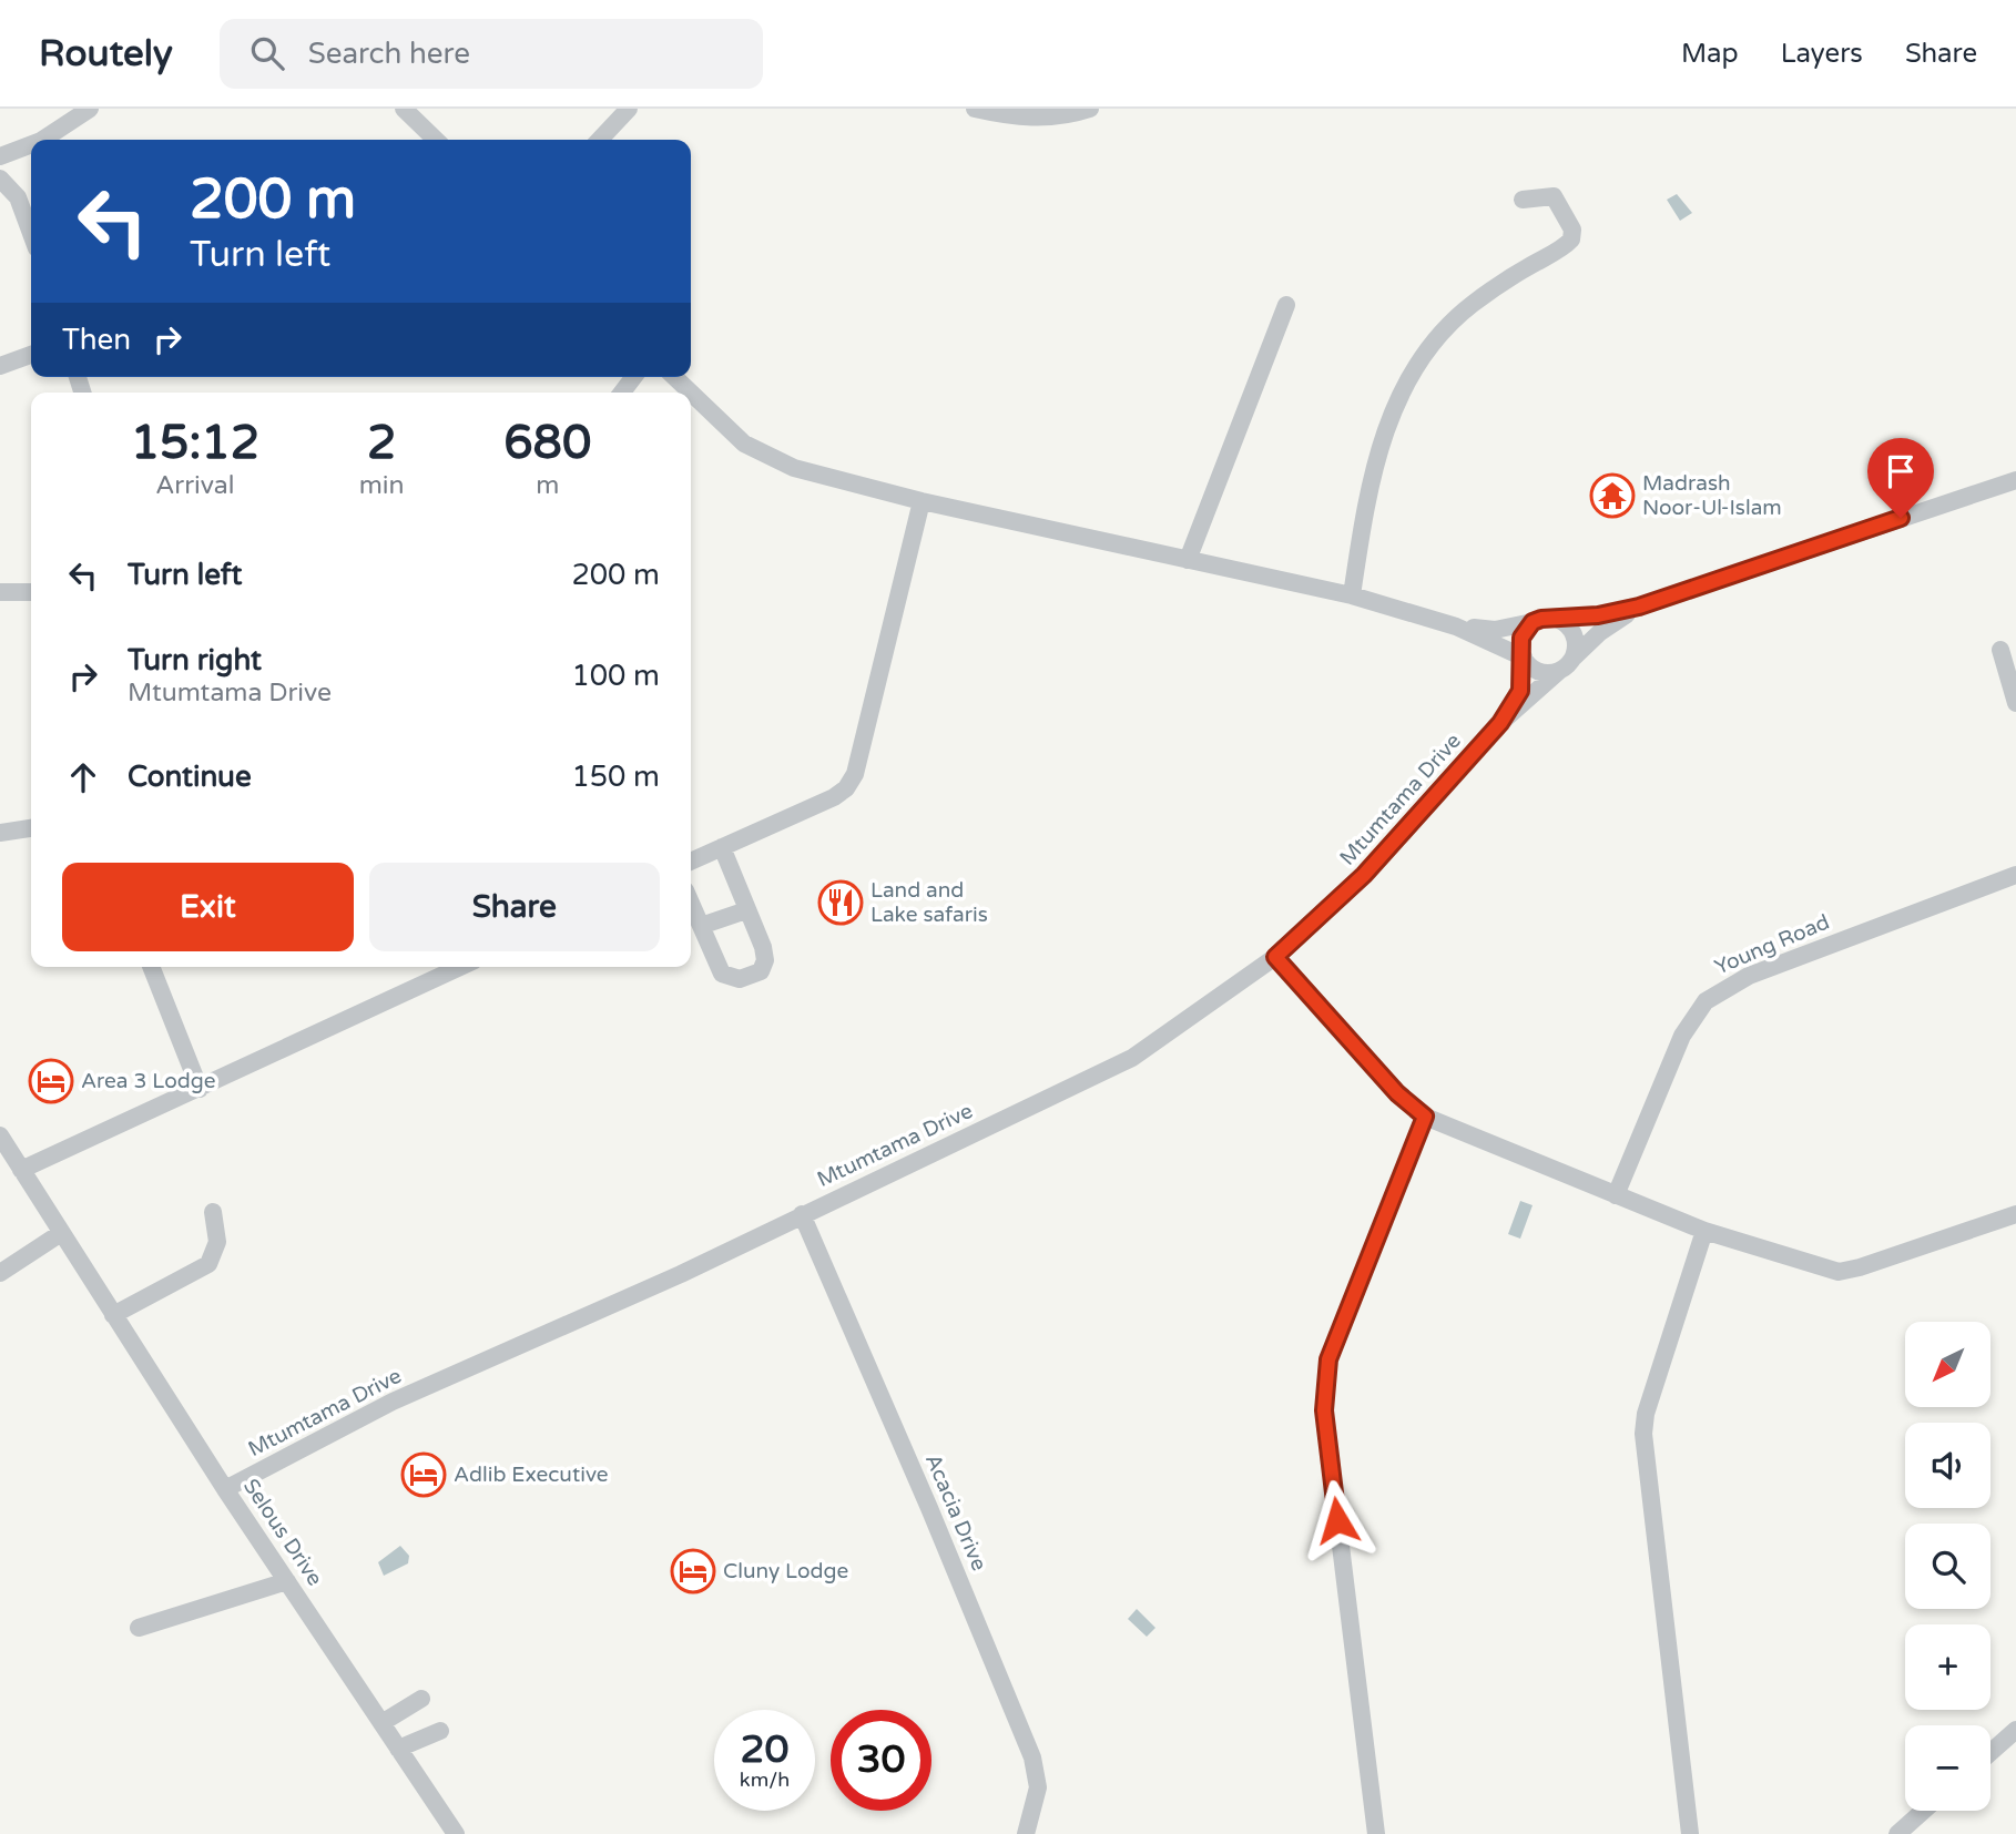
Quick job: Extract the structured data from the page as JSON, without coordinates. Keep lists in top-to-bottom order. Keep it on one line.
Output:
{"streets":{"street":["Mtumtama Drive","Young Road","Acacia Drive","Selous Drive"]},"crossings":[["Mtumtama Drive","Acacia Drive"],["Mtumtama Drive","Selous Drive"]],"places":{"temple":["Madrash Noor-Ul-Islam"],"restaurant":["Land and Lake safaris"],"hotel":["Area 3 Lodge","Adlib Executive","Cluny Lodge"]},"north":"bottom left","page":{"header":"Routely","search":"Search here","nav":["Map","Layers","Share"],"turn":["200 m","Turn left"],"then":"Then","eta":["15:12","Arrival","2","min","680","m"],"list":[{"name":"Turn left","value":"200 m"},{"name":"Turn right","note":"Mtumtama Drive","value":"100 m"},{"name":"Continue","value":"150 m"}],"buttons":["Exit","Share"],"map_buttons":["+","−"],"speed":"20 km/h","limit":"30"}}
